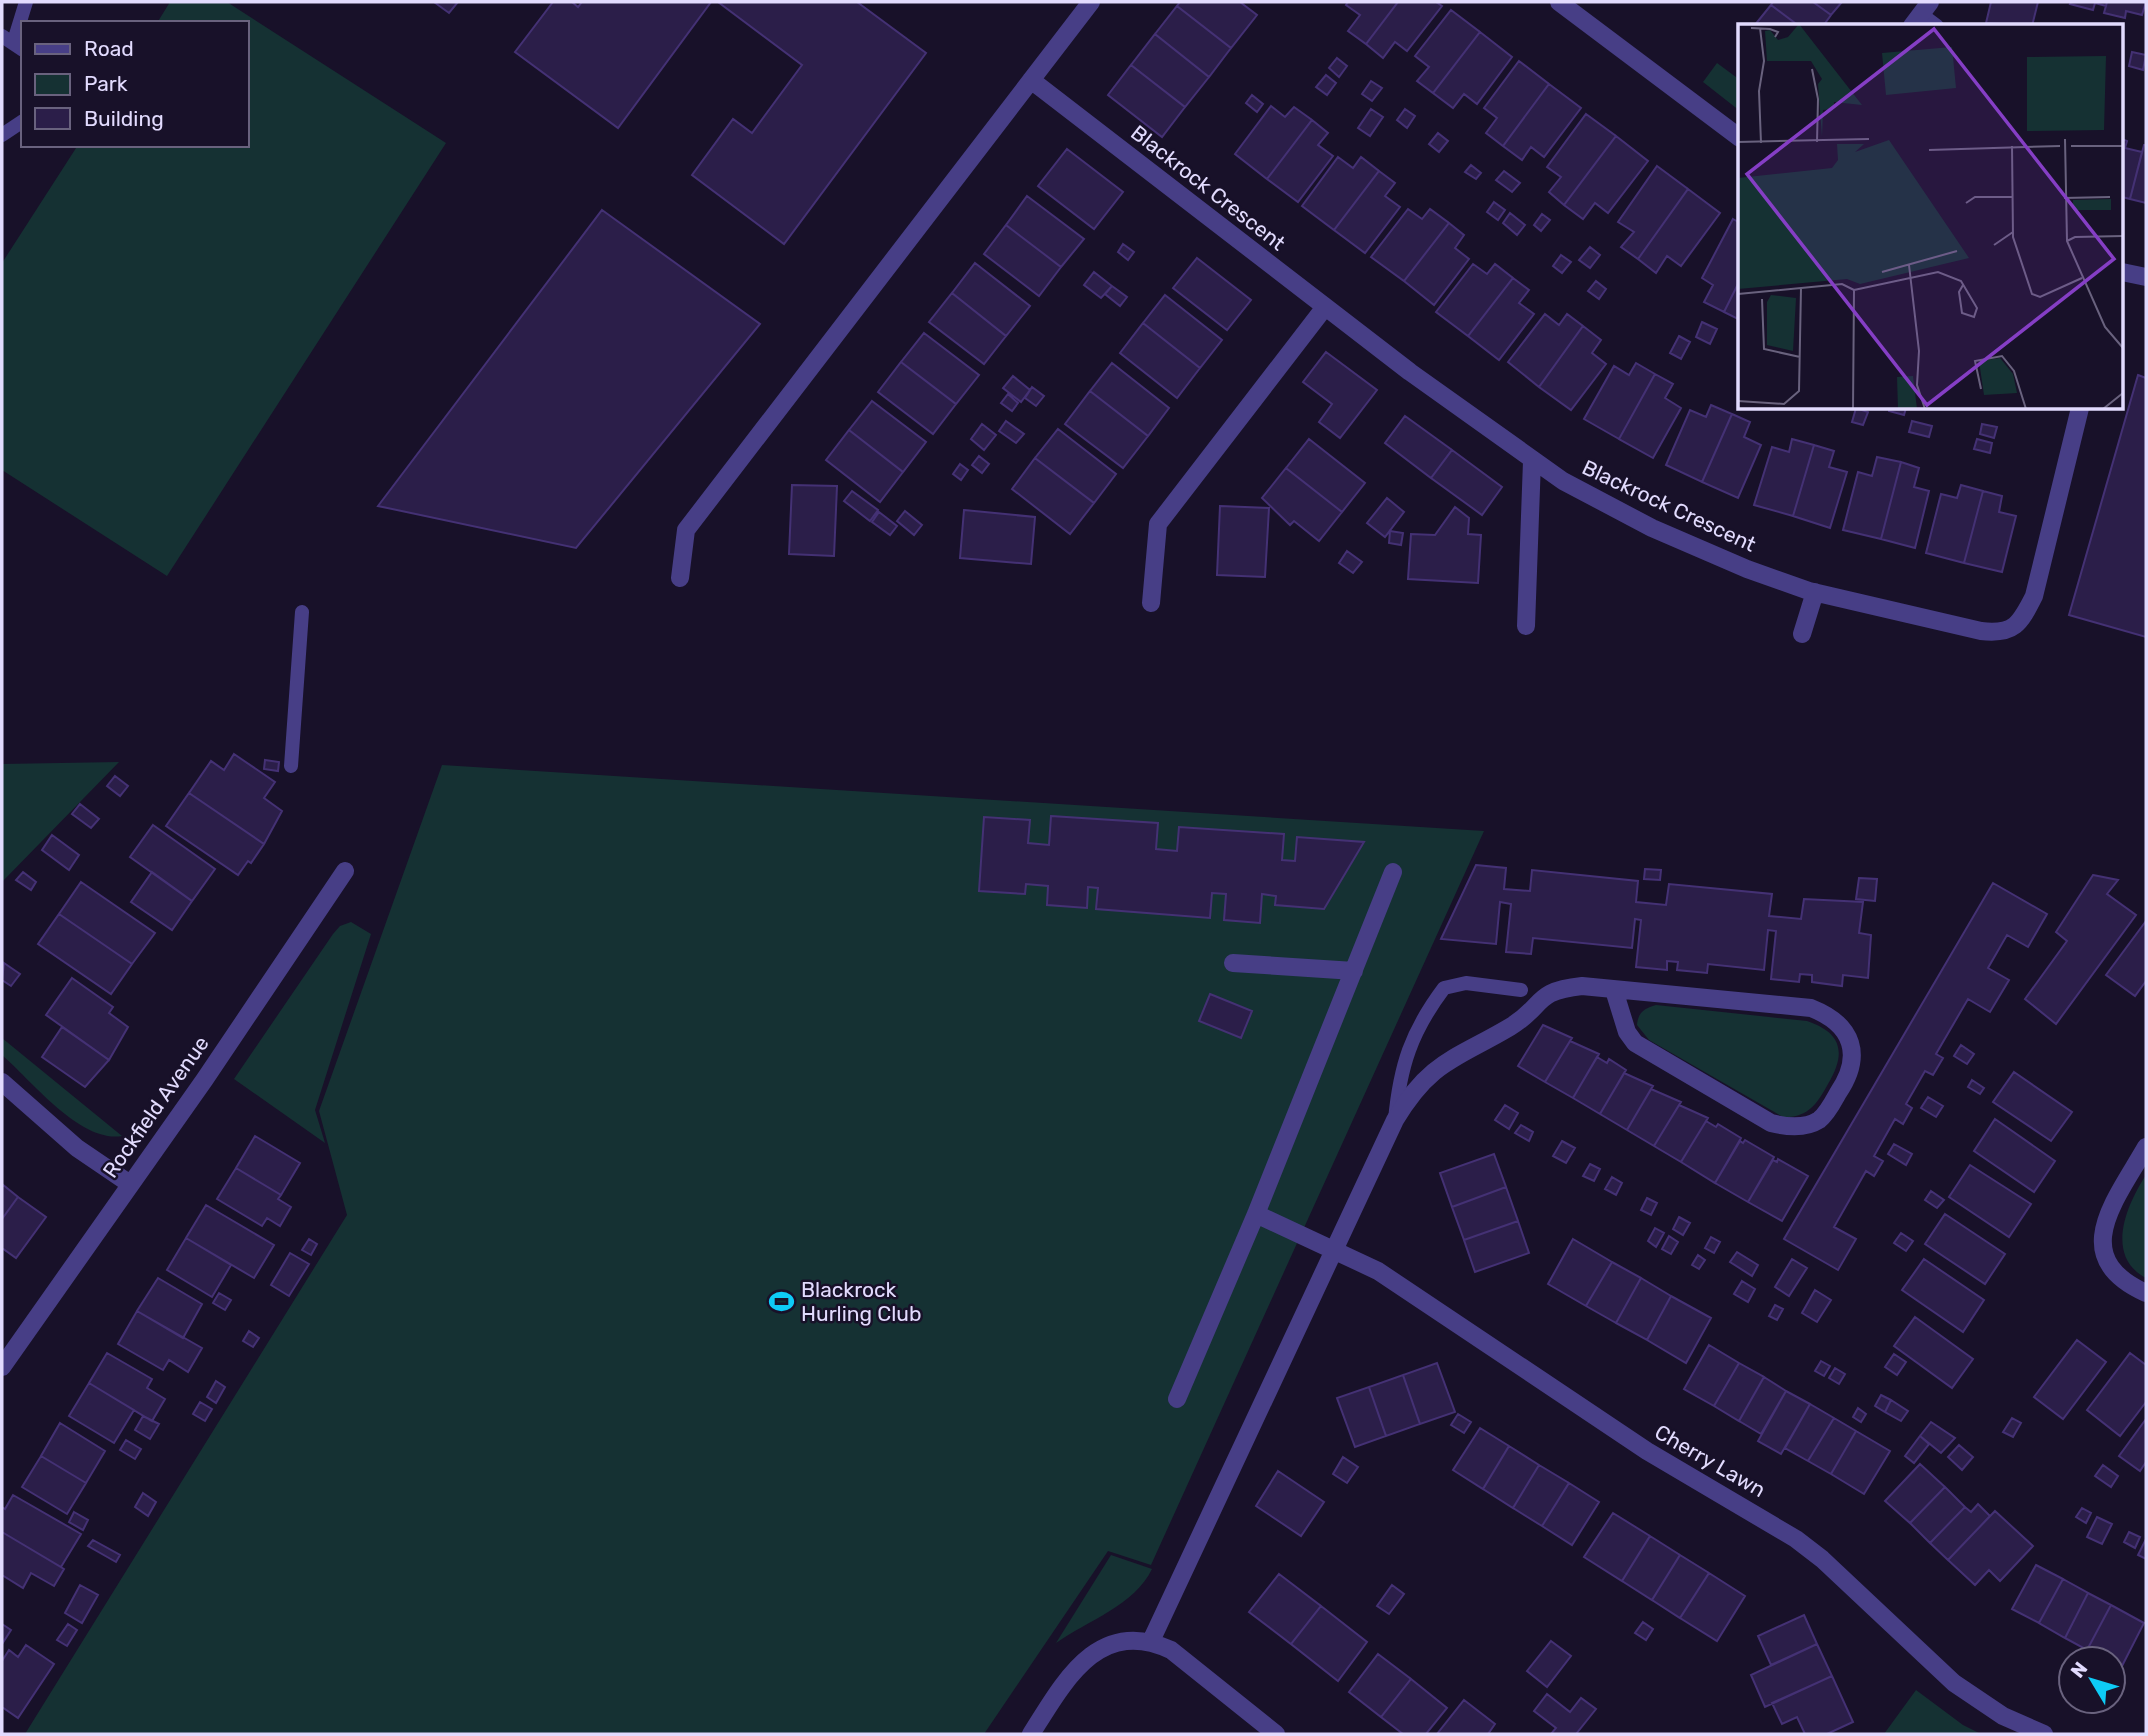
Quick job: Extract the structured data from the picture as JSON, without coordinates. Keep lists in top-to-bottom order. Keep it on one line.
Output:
{"streets":{"street":["Blackrock Crescent","Rockfield Avenue","Cherry Lawn"]},"places":{"sports":["Blackrock Hurling Club"]},"legend":["Road","Park","Building"],"north":"top left"}
